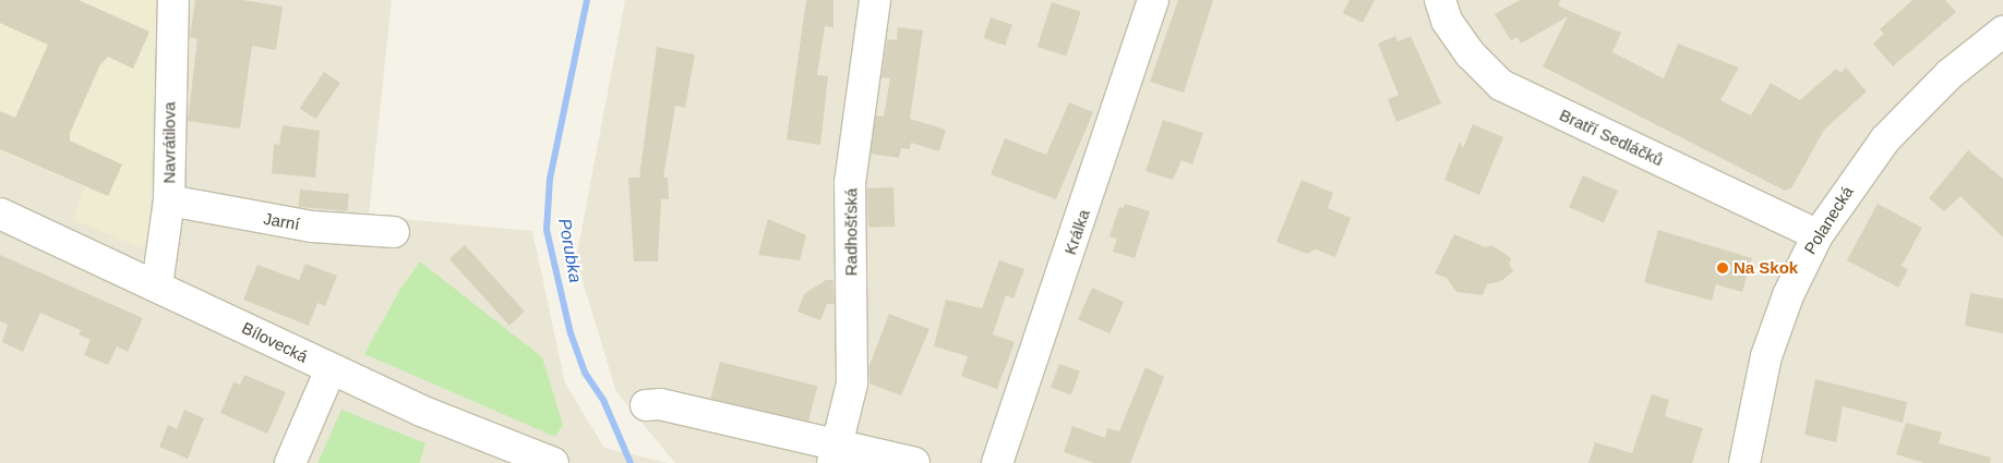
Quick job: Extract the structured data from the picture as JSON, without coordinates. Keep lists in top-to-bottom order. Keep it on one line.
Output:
{"streets":{"street":["Bratří Sedláčků","Navrátilova","Polanecká","Jarní","Radhošťská","Králka","Bílovecká"]},"crossings":[["Bratří Sedláčků","Polanecká"],["Navrátilova","Jarní"],["Navrátilova","Bílovecká"]],"water":["Porubka"],"places":["Na Skok"]}
